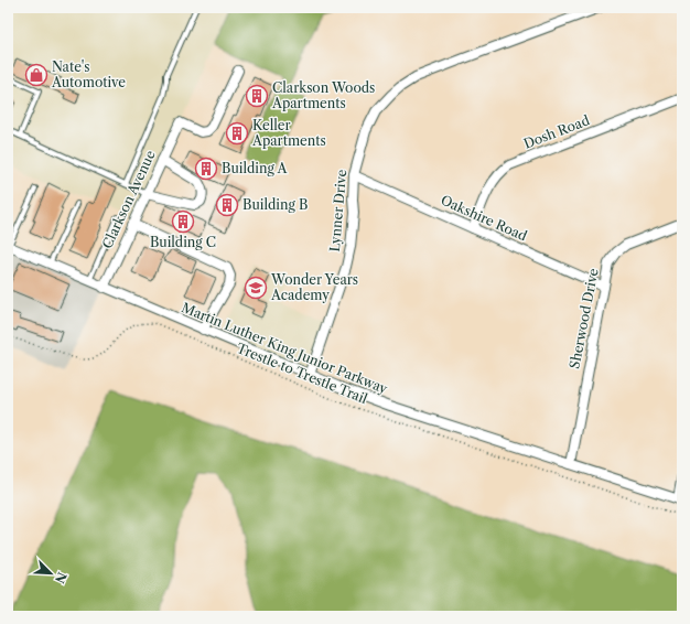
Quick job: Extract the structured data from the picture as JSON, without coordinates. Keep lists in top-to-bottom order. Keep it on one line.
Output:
{"streets":{"street":["Dosh Road","Clarkson Avenue","Lynner Drive","Oakshire Road","Sherwood Drive","Martin Luther King Junior Parkway"],"path":["Trestle to Trestle Trail"]},"crossings":[["Dosh Road","Oakshire Road"],["Clarkson Avenue","Martin Luther King Junior Parkway"],["Lynner Drive","Oakshire Road"],["Lynner Drive","Martin Luther King Junior Parkway"],["Oakshire Road","Sherwood Drive"],["Sherwood Drive","Martin Luther King Junior Parkway"]],"places":{"shop":["Nate's Automotive"],"building":["Clarkson Woods Apartments","Keller Apartments","Building A","Building B","Building C"],"school or university":["Wonder Years Academy"]},"north":"bottom right"}
